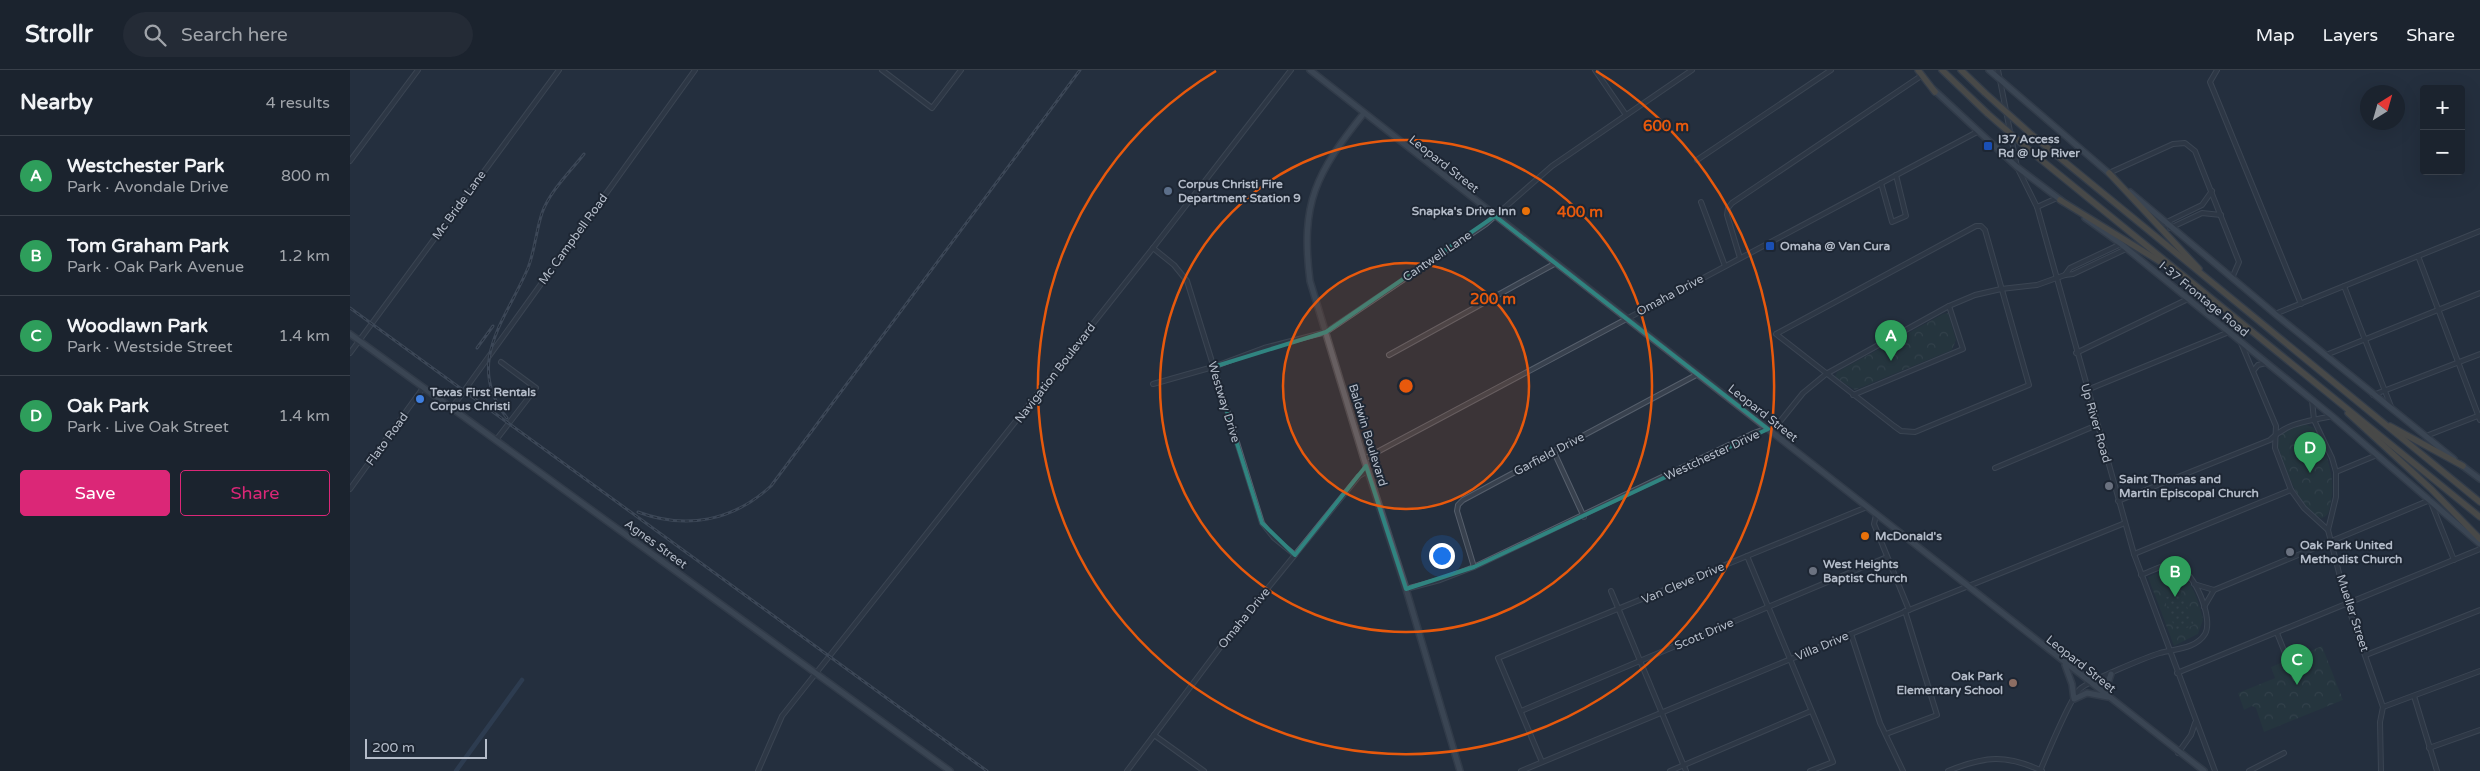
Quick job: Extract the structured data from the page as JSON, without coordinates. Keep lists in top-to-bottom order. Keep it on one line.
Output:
{"streets":{"main road":["Leopard Street","I-37 Frontage Road","Baldwin Boulevard","Agnes Street"],"street":["Mc Bride Lane","Mc Campbell Road","Cantwell Lane","Omaha Drive","Navigation Boulevard","Westway Drive","Up River Road","Flato Road","Garfield Drive","Westchester Drive","Van Cleve Drive","Mueller Street","Scott Drive","Villa Drive"]},"crossings":[["Leopard Street","Cantwell Lane"],["Leopard Street","Omaha Drive"],["Leopard Street","Baldwin Boulevard"],["Leopard Street","Garfield Drive"],["Leopard Street","Westchester Drive"],["Leopard Street","Van Cleve Drive"],["Leopard Street","Villa Drive"],["Mc Bride Lane","Agnes Street"],["Mc Campbell Road","Agnes Street"],["Cantwell Lane","Westway Drive"],["Cantwell Lane","Baldwin Boulevard"],["Omaha Drive","I-37 Frontage Road"],["Omaha Drive","Westway Drive"],["Omaha Drive","Baldwin Boulevard"],["I-37 Frontage Road","Up River Road"],["Navigation Boulevard","Westway Drive"],["Navigation Boulevard","Agnes Street"],["Up River Road","Westchester Drive"],["Up River Road","Villa Drive"],["Baldwin Boulevard","Westchester Drive"],["Flato Road","Agnes Street"],["Garfield Drive","Westchester Drive"],["Van Cleve Drive","Scott Drive"]],"places":{"transit":["I37 Access Rd @ Up River","Omaha @ Van Cura"],"other":["Corpus Christi Fire Department Station 9","Snapka's Drive Inn","Texas First Rentals Corpus Christi","Saint Thomas and Martin Episcopal Church","McDonald's","Oak Park United Methodist Church","West Heights Baptist Church","Oak Park Elementary School"]},"scale_bar":"200 m","north":"top right","page":{"header":"Strollr","search":"Search here","nav":["Map","Layers","Share"],"heading":["Nearby","4 results"],"map_buttons":["+","−"],"list":[{"mark":"A","name":"Westchester Park","note":"Park · Avondale Drive","value":"800 m"},{"mark":"B","name":"Tom Graham Park","note":"Park · Oak Park Avenue","value":"1.2 km"},{"mark":"C","name":"Woodlawn Park","note":"Park · Westside Street","value":"1.4 km"},{"mark":"D","name":"Oak Park","note":"Park · Live Oak Street","value":"1.4 km"}],"pins":["A","D","B","C"],"buttons":["Save","Share"],"scale":"200 m"},"rings":["600 m","400 m","200 m"]}
